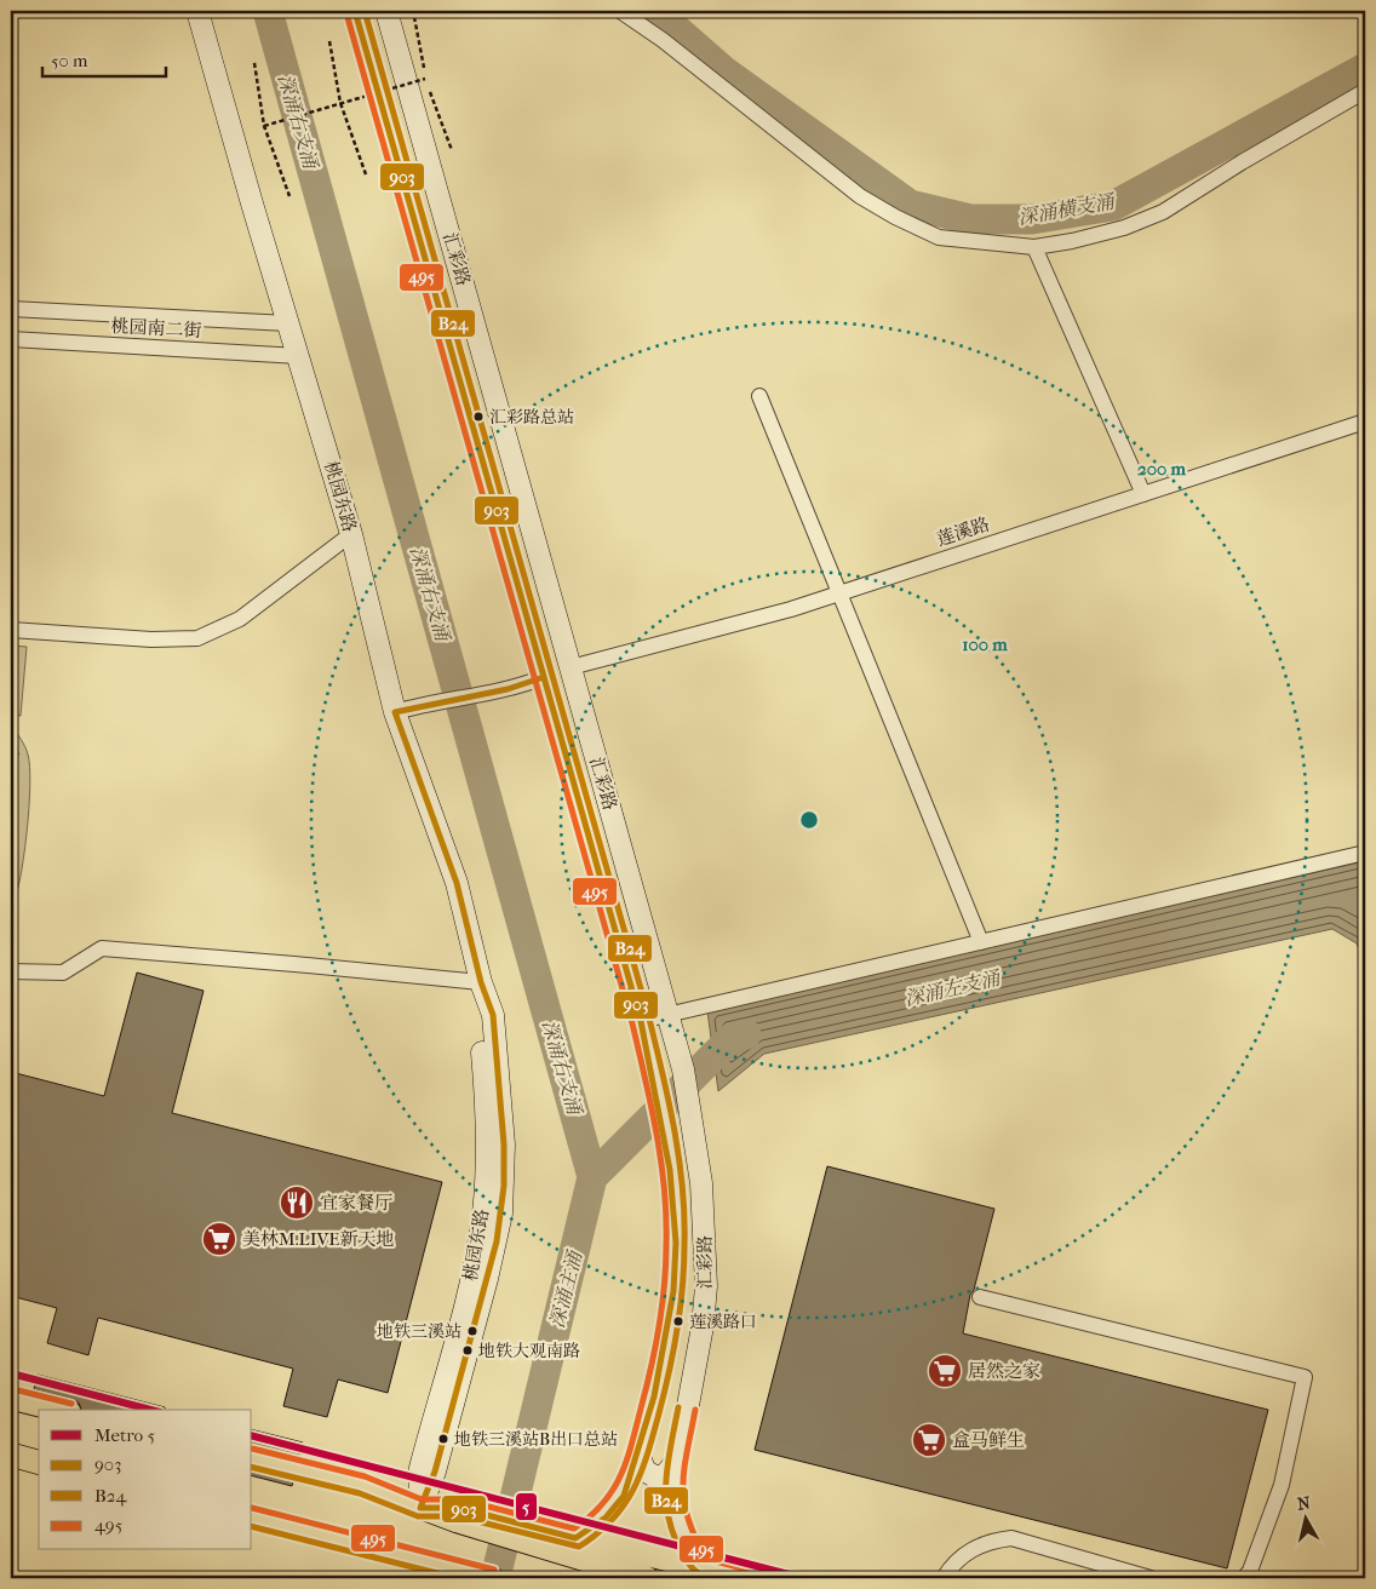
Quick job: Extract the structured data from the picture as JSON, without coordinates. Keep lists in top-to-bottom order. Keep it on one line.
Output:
{"streets":{"street":["汇彩路","桃园南二街","桃园东路","莲溪路"]},"crossings":[["汇彩路","莲溪路"],["桃园南二街","桃园东路"]],"water":["深涌右支涌","深涌横支涌","深涌左支涌","深涌主涌"],"places":{"other":["汇彩路总站","莲溪路口","地铁三溪站","地铁大观南路","地铁三溪站B出口总站"],"restaurant":["宜家餐厅"],"supermarket":["美林M.LIVE新天地","居然之家","盒马鲜生"]},"lines":["transit line 903","transit line B24","transit line 495","metro line 5"],"legend":["Metro 5","903","B24","495"],"scale_bar":"50 m","north":"top","rings":["200 m","100 m"]}
